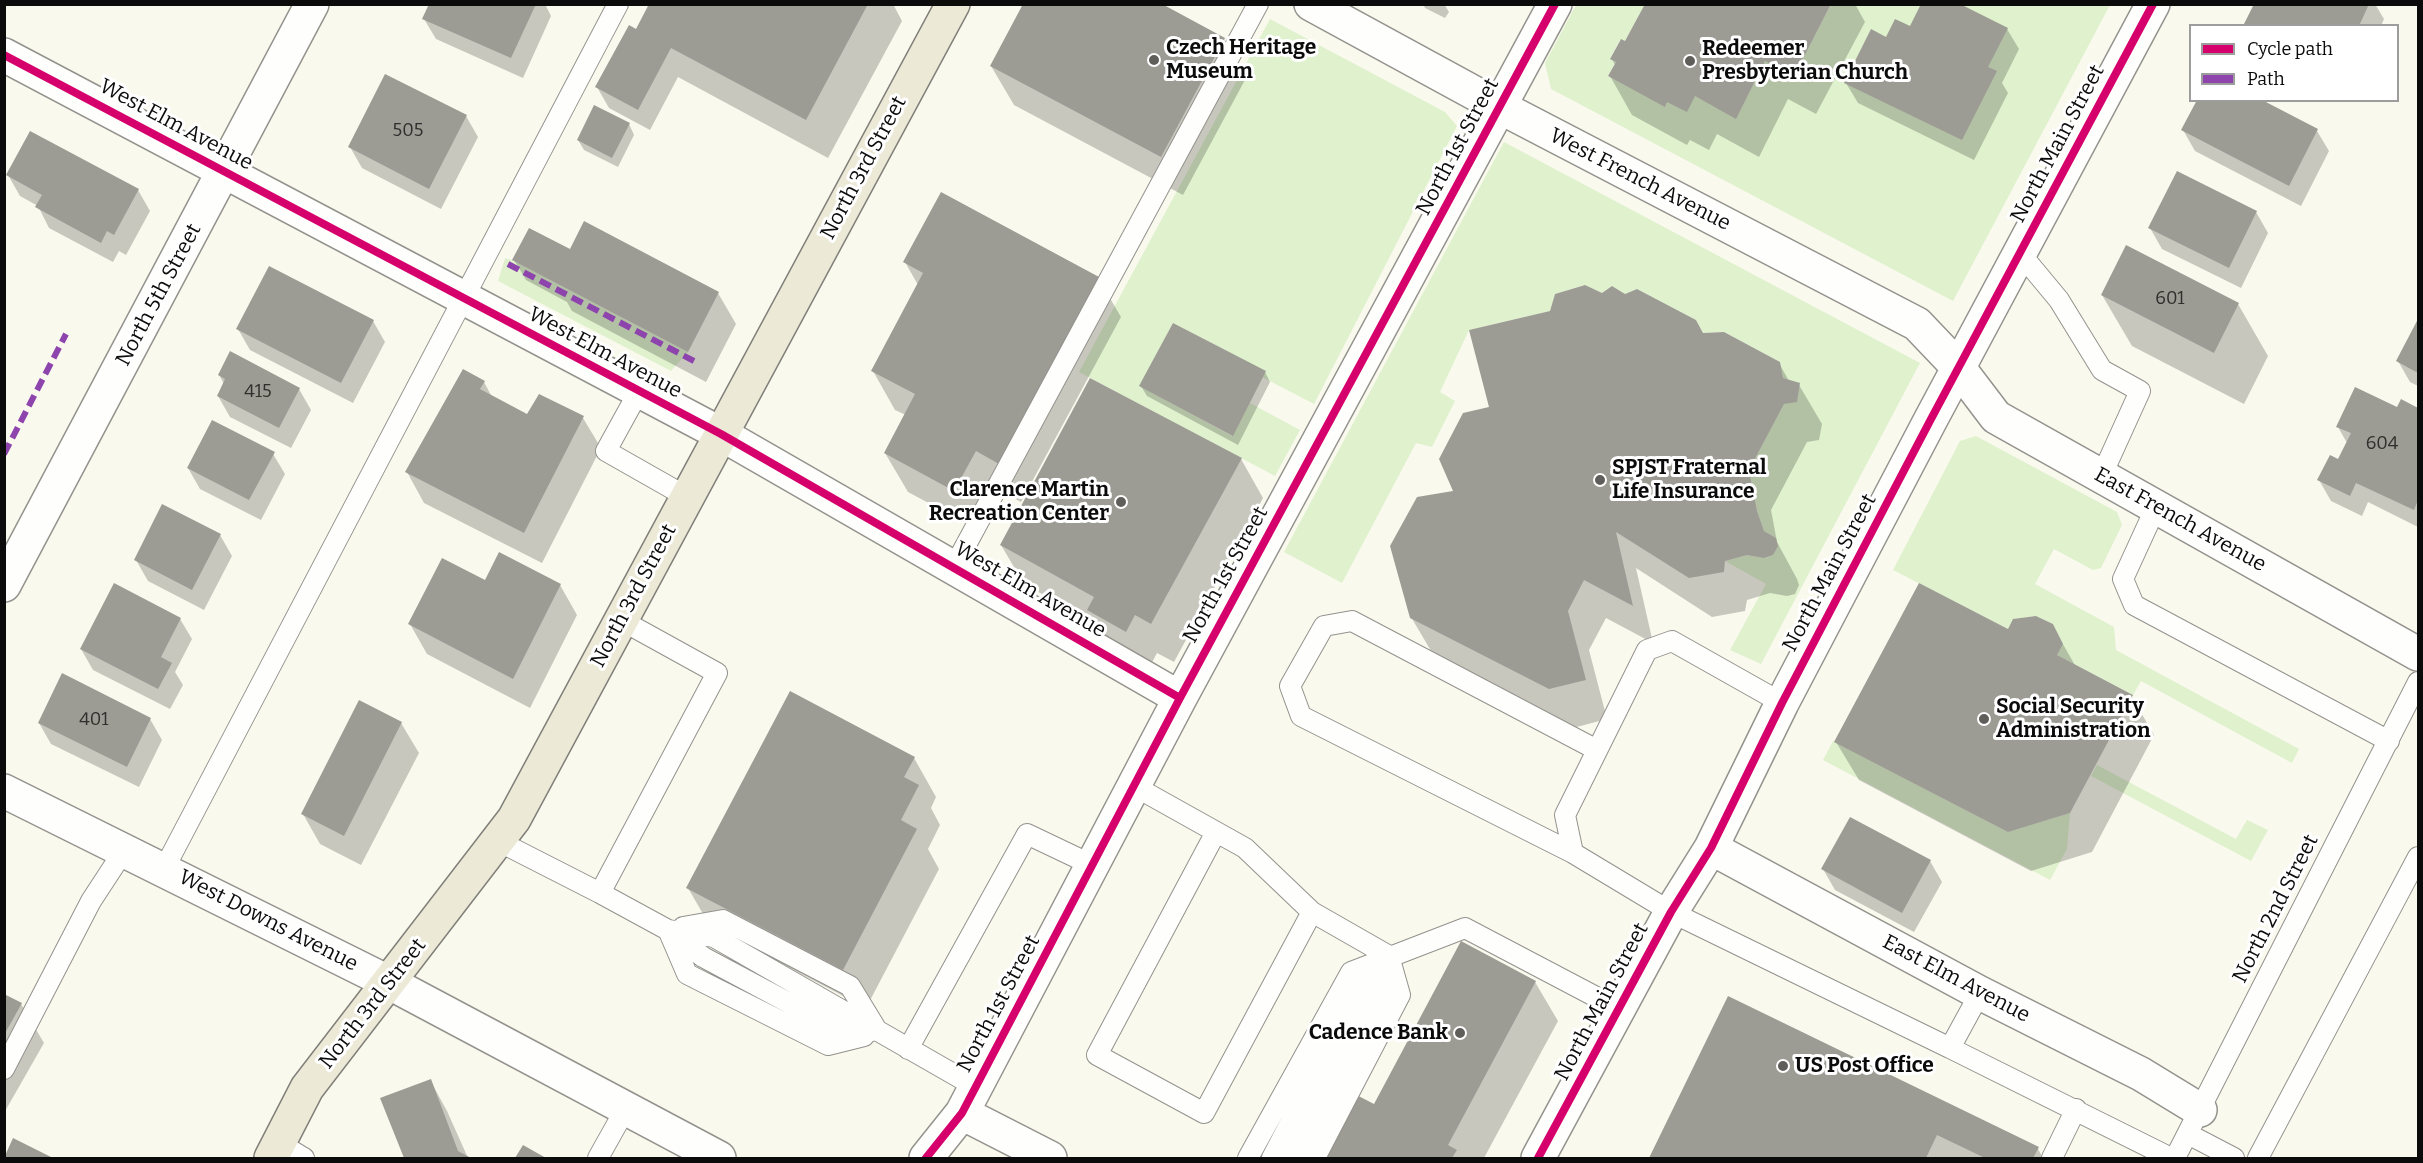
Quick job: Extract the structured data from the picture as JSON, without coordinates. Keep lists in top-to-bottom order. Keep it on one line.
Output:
{"streets":{"main road":["North 3rd Street"],"street":["West Elm Avenue","North Main Street","North 1st Street","West French Avenue","North 5th Street","East French Avenue","West Downs Avenue","East Elm Avenue"],"lane":["North 2nd Street"]},"crossings":[["West Elm Avenue","North 1st Street"],["West Elm Avenue","North 3rd Street"],["West Elm Avenue","North 5th Street"],["North Main Street","West French Avenue"],["North Main Street","East French Avenue"],["North Main Street","East Elm Avenue"],["North 1st Street","West French Avenue"],["North 3rd Street","West Downs Avenue"],["West French Avenue","East French Avenue"],["North 2nd Street","East Elm Avenue"]],"places":["Czech Heritage Museum","Redeemer Presbyterian Church","SPJST Fraternal Life Insurance","Clarence Martin Recreation Center","Social Security Administration","Cadence Bank","US Post Office"],"house_numbers":["505","601","415","604","401"],"legend":["Cycle path","Path"]}
